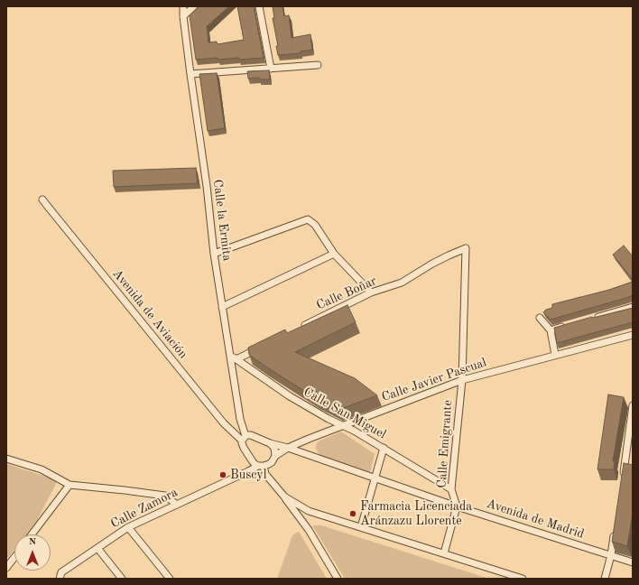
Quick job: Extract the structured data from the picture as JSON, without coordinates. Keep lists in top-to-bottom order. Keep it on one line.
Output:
{"streets":{"street":["Calle la Ermita","Calle Boñar","Avenida de Aviación","Calle Javier Pascual","Calle San Miguel","Calle Emigrante","Calle Zamora","Avenida de Madrid"]},"crossings":[["Calle la Ermita","Avenida de Aviación"],["Calle la Ermita","Calle Javier Pascual"],["Calle la Ermita","Calle San Miguel"],["Calle la Ermita","Calle Zamora"],["Calle Boñar","Calle Emigrante"],["Avenida de Aviación","Calle Javier Pascual"],["Avenida de Aviación","Calle Zamora"],["Calle Javier Pascual","Calle San Miguel"],["Calle Javier Pascual","Calle Emigrante"],["Calle Javier Pascual","Calle Zamora"],["Calle Javier Pascual","Avenida de Madrid"],["Calle San Miguel","Calle Emigrante"],["Calle Emigrante","Avenida de Madrid"]],"places":["Buscyl","Farmacia Licenciada Aránzazu Llorente"],"north":"top"}
